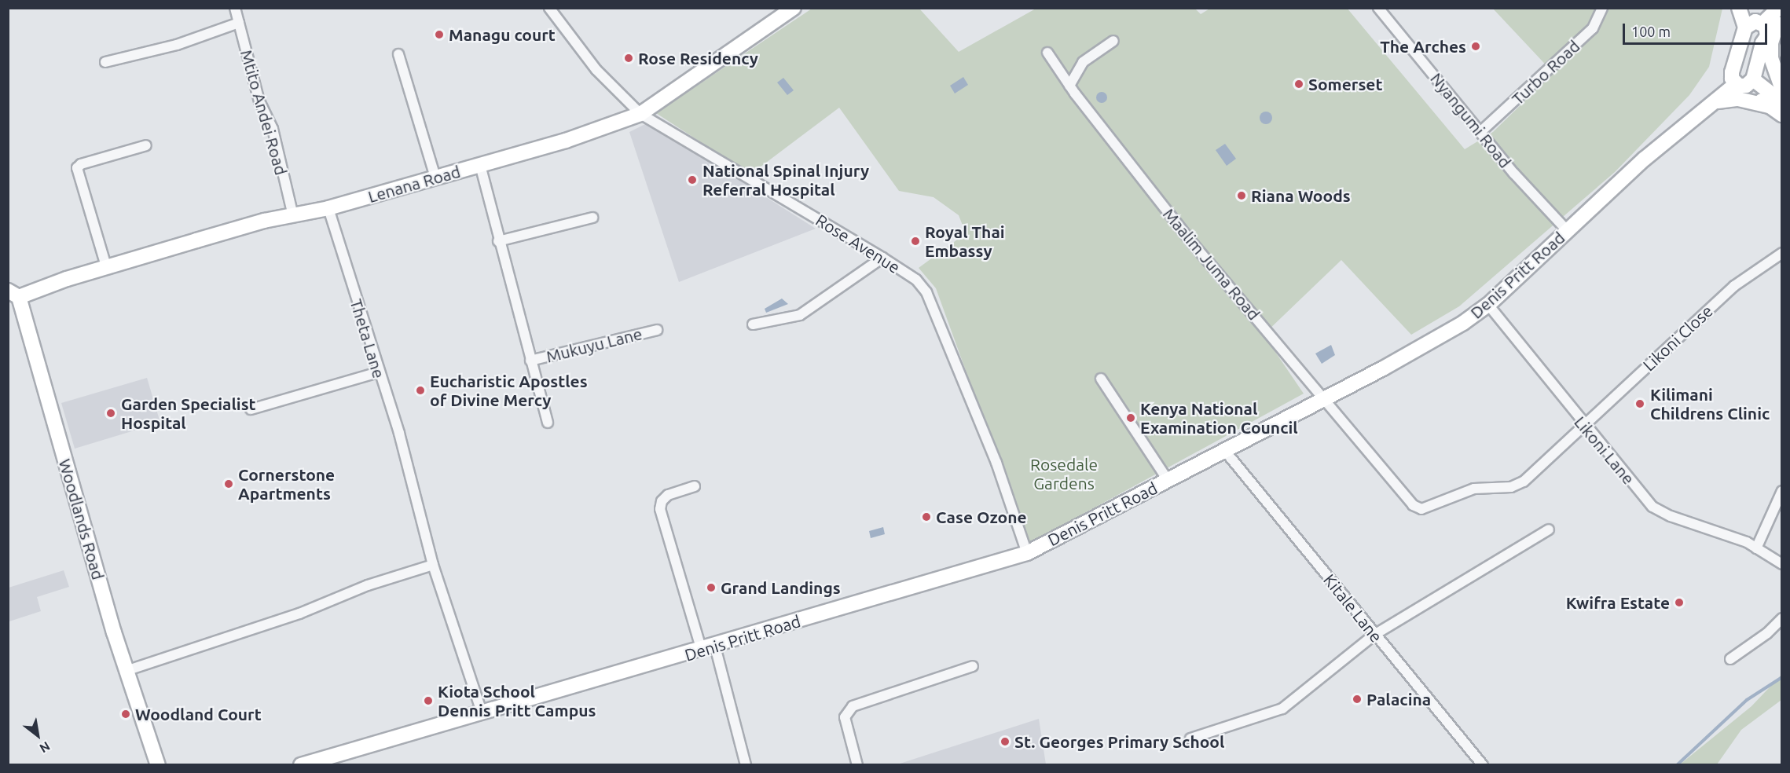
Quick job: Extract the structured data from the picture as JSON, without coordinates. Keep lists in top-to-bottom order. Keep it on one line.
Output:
{"streets":{"main road":["Lenana Road","Denis Pritt Road","Woodlands Road"],"street":["Turbo Road","Mtito Andei Road","Nyangumi Road","Rose Avenue","Maalim Juma Road","Likoni Close","Theta Lane","Mukuyu Lane","Likoni Lane","Kitale Lane"]},"crossings":[["Turbo Road","Nyangumi Road"],["Mtito Andei Road","Lenana Road"],["Nyangumi Road","Denis Pritt Road"],["Lenana Road","Rose Avenue"],["Lenana Road","Theta Lane"],["Lenana Road","Mukuyu Lane"],["Lenana Road","Woodlands Road"],["Rose Avenue","Denis Pritt Road"],["Maalim Juma Road","Denis Pritt Road"],["Maalim Juma Road","Likoni Close"],["Maalim Juma Road","Likoni Lane"],["Denis Pritt Road","Likoni Lane"],["Denis Pritt Road","Kitale Lane"],["Likoni Close","Likoni Lane"]],"parks":["Rosedale Gardens"],"places":["Managu court","The Arches","Rose Residency","Somerset","National Spinal Injury Referral Hospital","Riana Woods","Royal Thai Embassy","Eucharistic Apostles of Divine Mercy","Kilimani Childrens Clinic","Garden Specialist Hospital","Kenya National Examination Council","Cornerstone Apartments","Case Ozone","Grand Landings","Kwifra Estate","Palacina","Kiota School Dennis Pritt Campus","Woodland Court","St. Georges Primary School"],"scale_bar":"100 m","north":"bottom right"}
